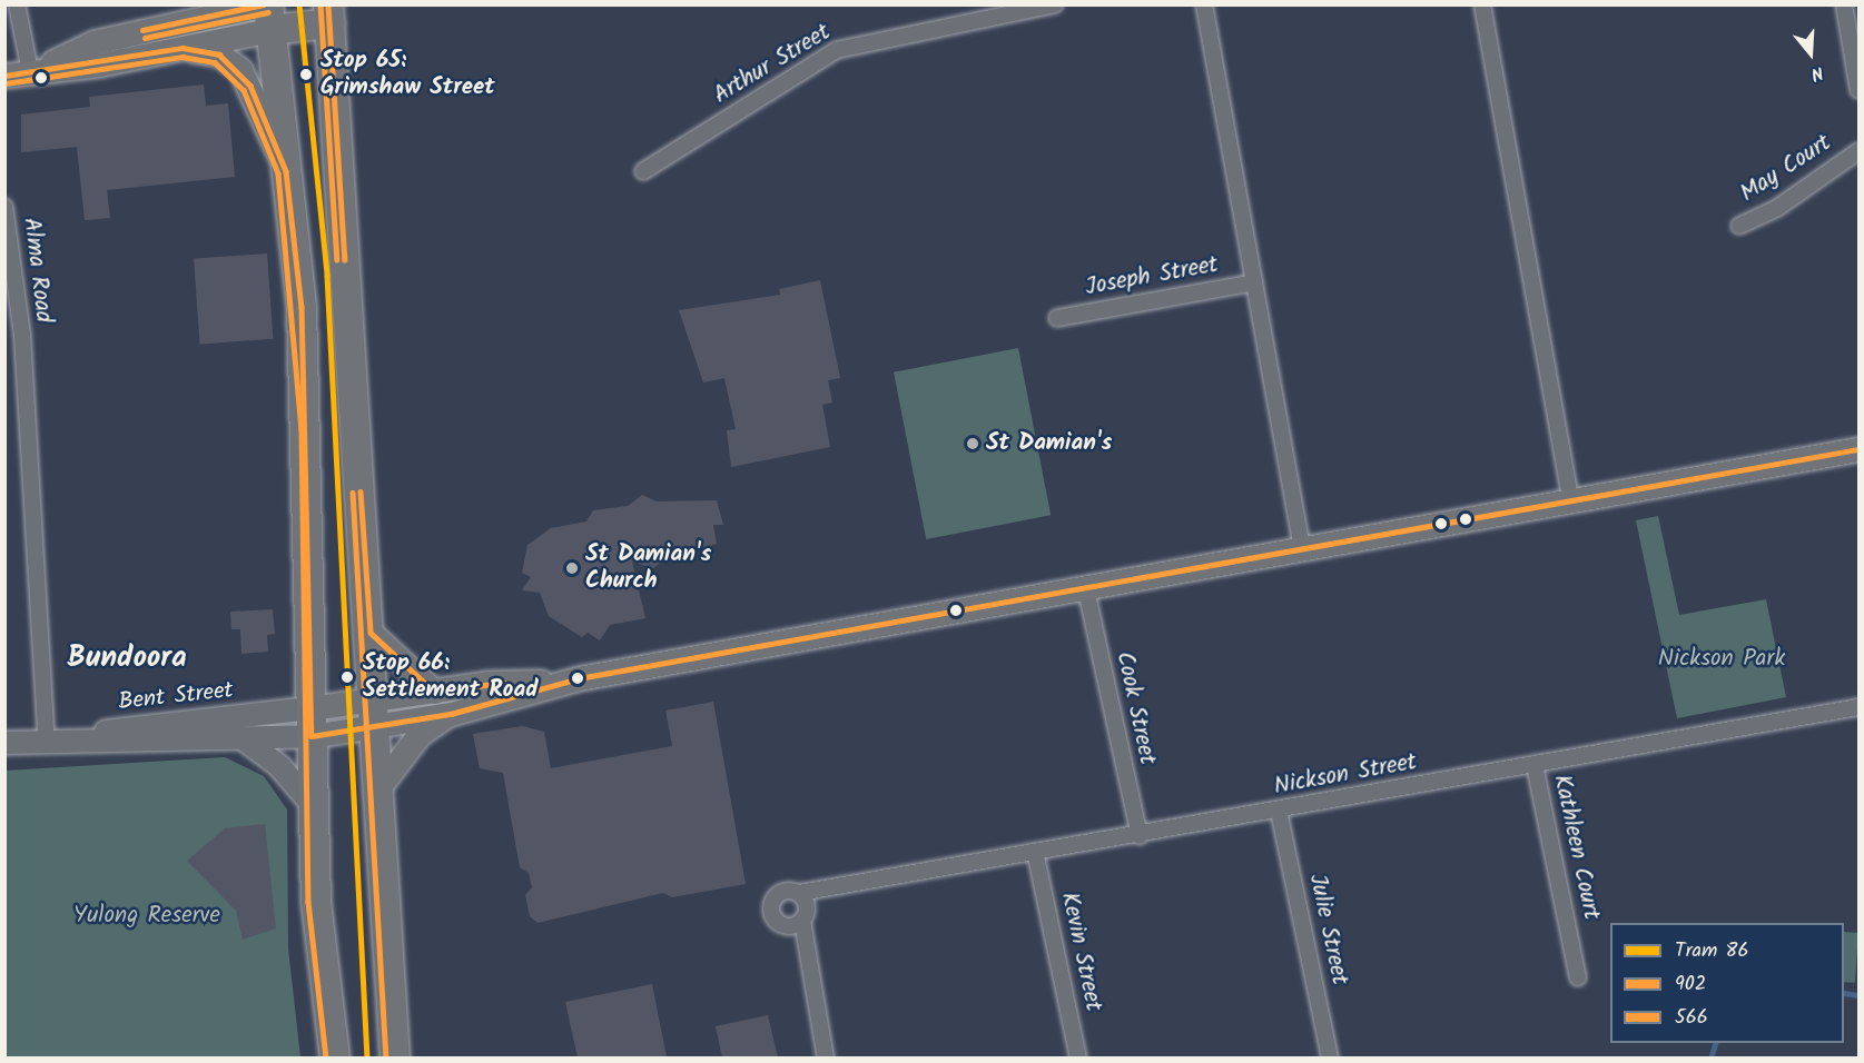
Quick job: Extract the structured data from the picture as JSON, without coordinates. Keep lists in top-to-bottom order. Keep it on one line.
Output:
{"streets":{"main road":["Bent Street"],"street":["Arthur Street","May Court","Alma Road","Joseph Street","Cook Street","Nickson Street","Kathleen Court","Julie Street","Kevin Street"]},"crossings":[["Alma Road","Bent Street"],["Cook Street","Nickson Street"],["Nickson Street","Kathleen Court"],["Nickson Street","Julie Street"],["Nickson Street","Kevin Street"]],"districts":["Bundoora"],"parks":["Nickson Park","Yulong Reserve"],"places":["Stop 65: Grimshaw Street","St Damian's","St Damian's Church","Stop 66: Settlement Road"],"lines":["tram line 86","transit line 902","transit line 566"],"legend":["Tram 86","902","566"],"north":"bottom"}
